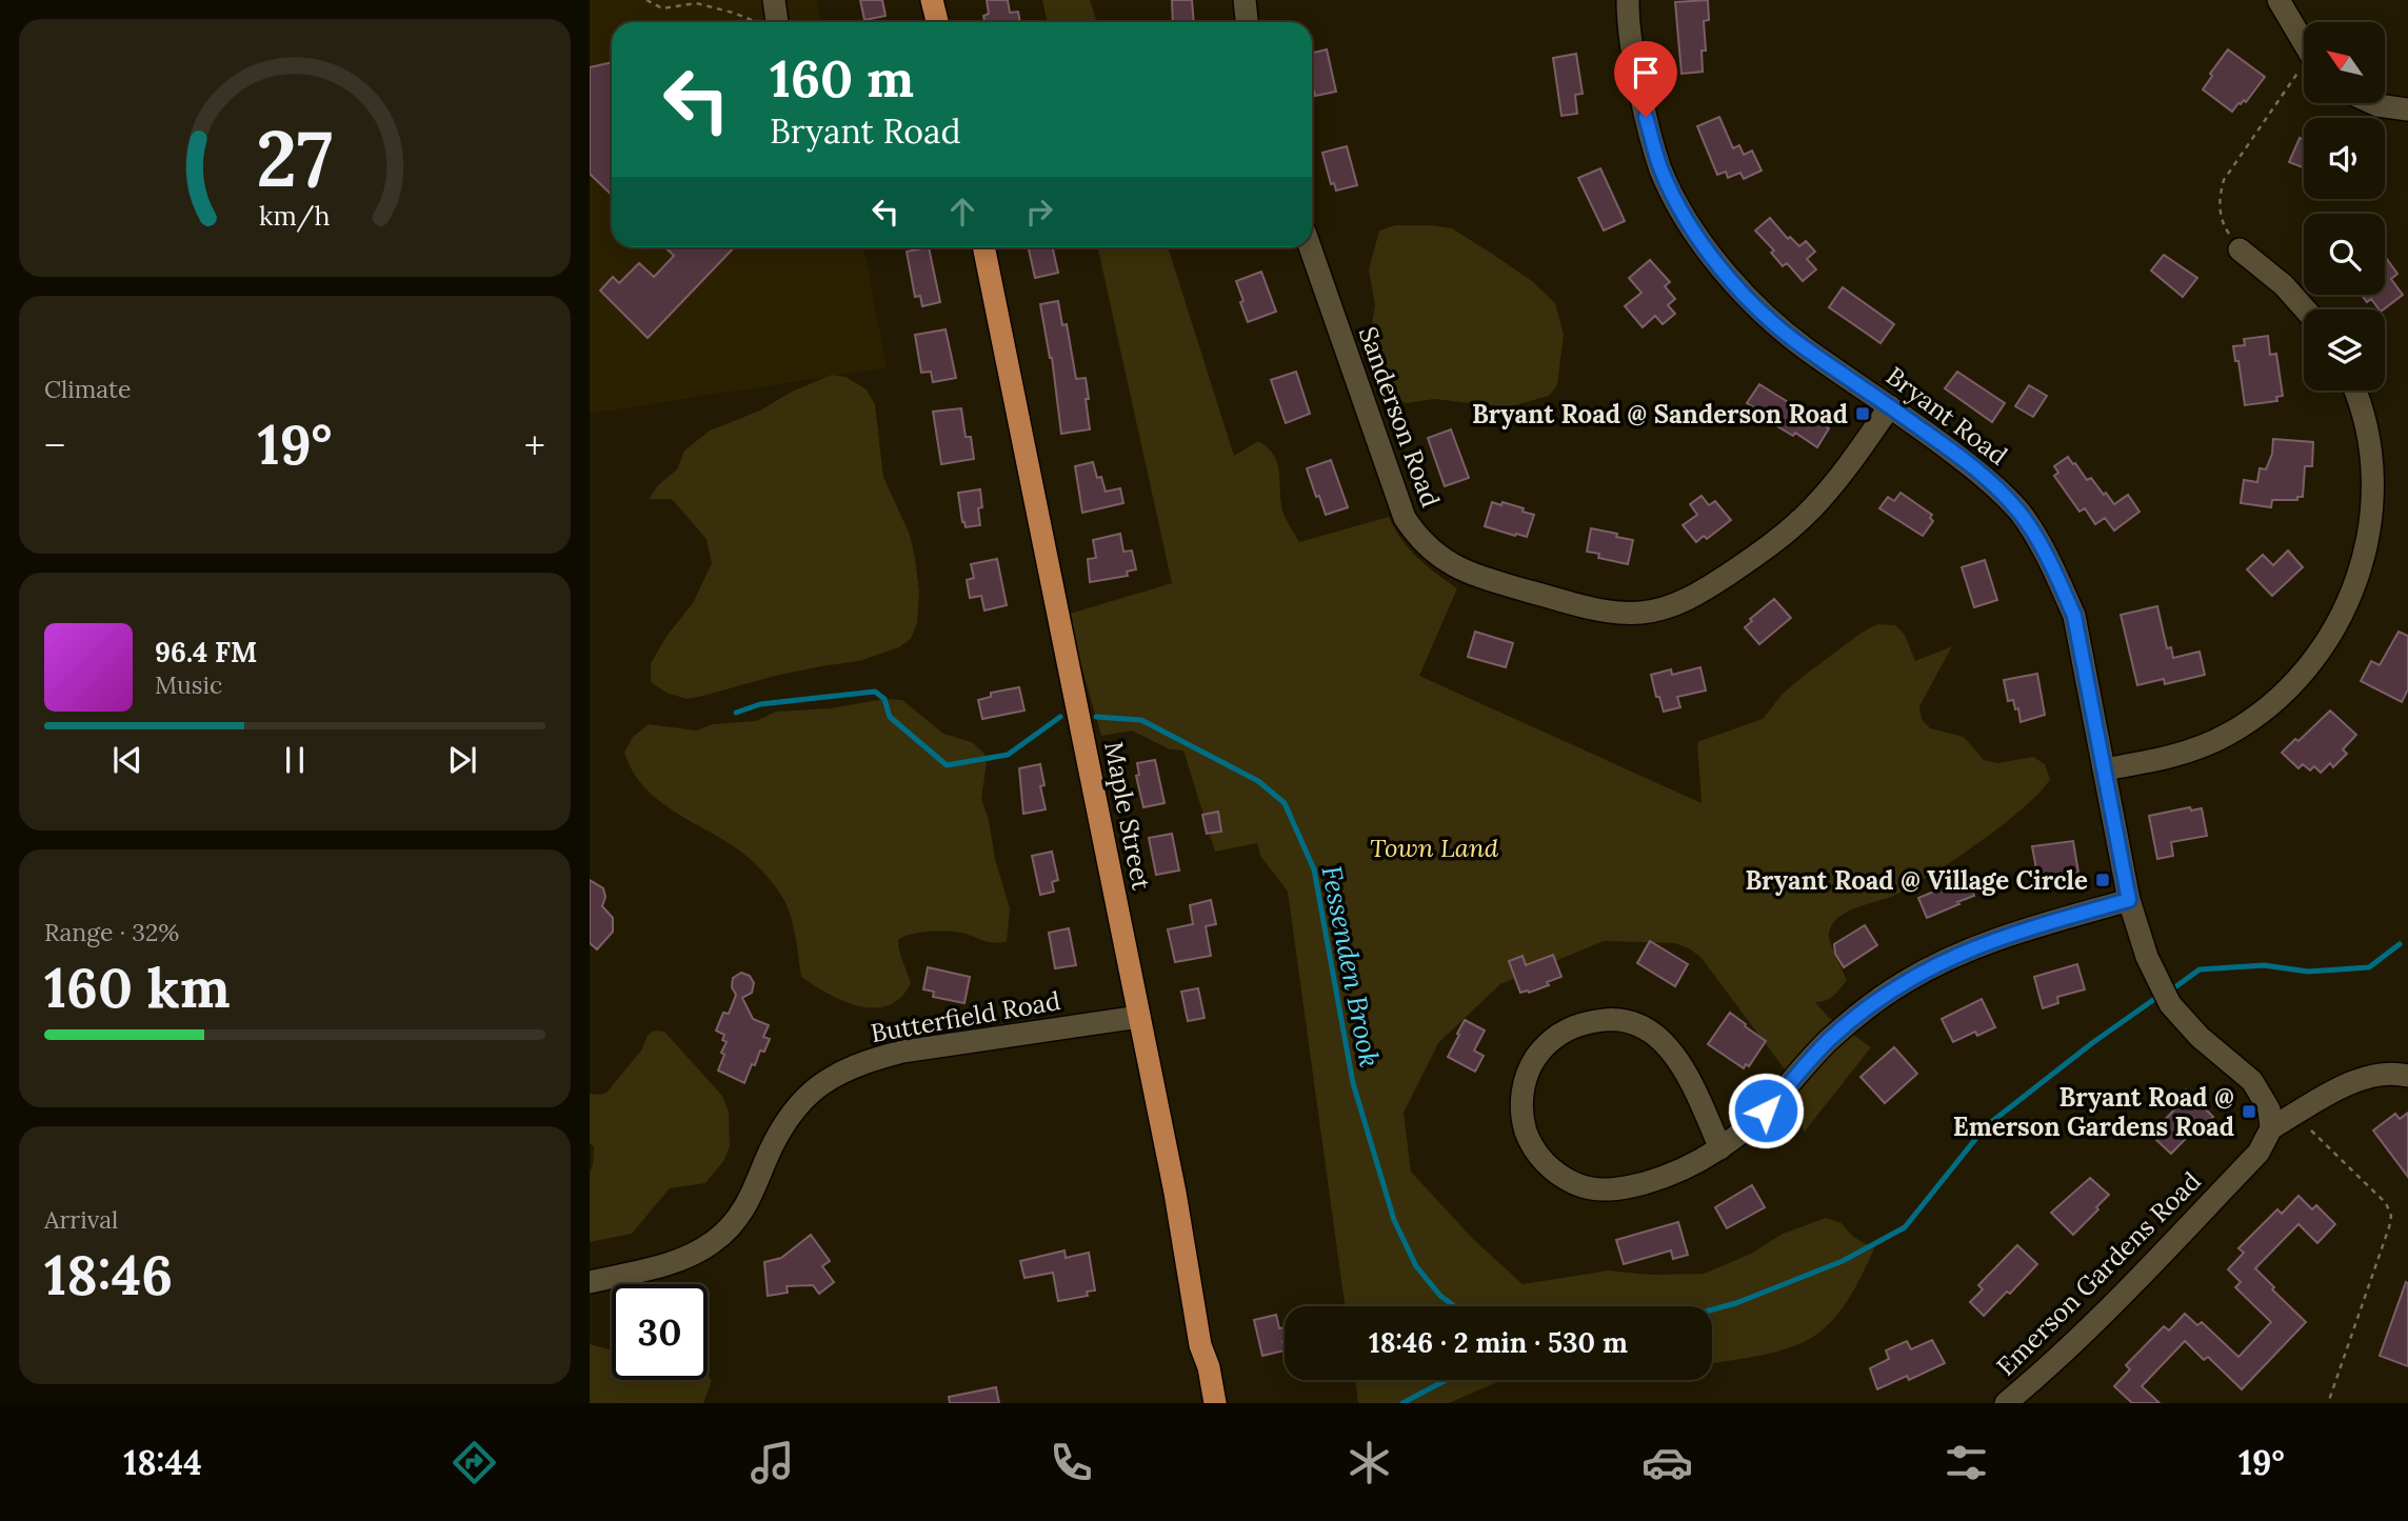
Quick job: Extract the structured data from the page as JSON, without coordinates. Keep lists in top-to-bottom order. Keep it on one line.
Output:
{"streets":{"main road":["Maple Street"],"street":["Bryant Road","Sanderson Road","Butterfield Road","Emerson Gardens Road"]},"crossings":[["Bryant Road","Sanderson Road"],["Bryant Road","Emerson Gardens Road"],["Maple Street","Butterfield Road"]],"water":["Fessenden Brook"],"parks":["Town Land"],"places":{"transit":["Bryant Road @ Sanderson Road","Bryant Road @ Village Circle","Bryant Road @ Emerson Gardens Road"]},"north":"top left","page":{"turn":["160 m","Bryant Road"],"tile":["Climate",["Range · 32%","160 km"],["Arrival","18:46"]],"heat":["−","19°","+"],"song":["96.4 FM","Music"],"limit":"30","trip":"18:46 · 2 min · 530 m","tabs":["18:44","19°"],"gauge":["27","km/h"]}}
